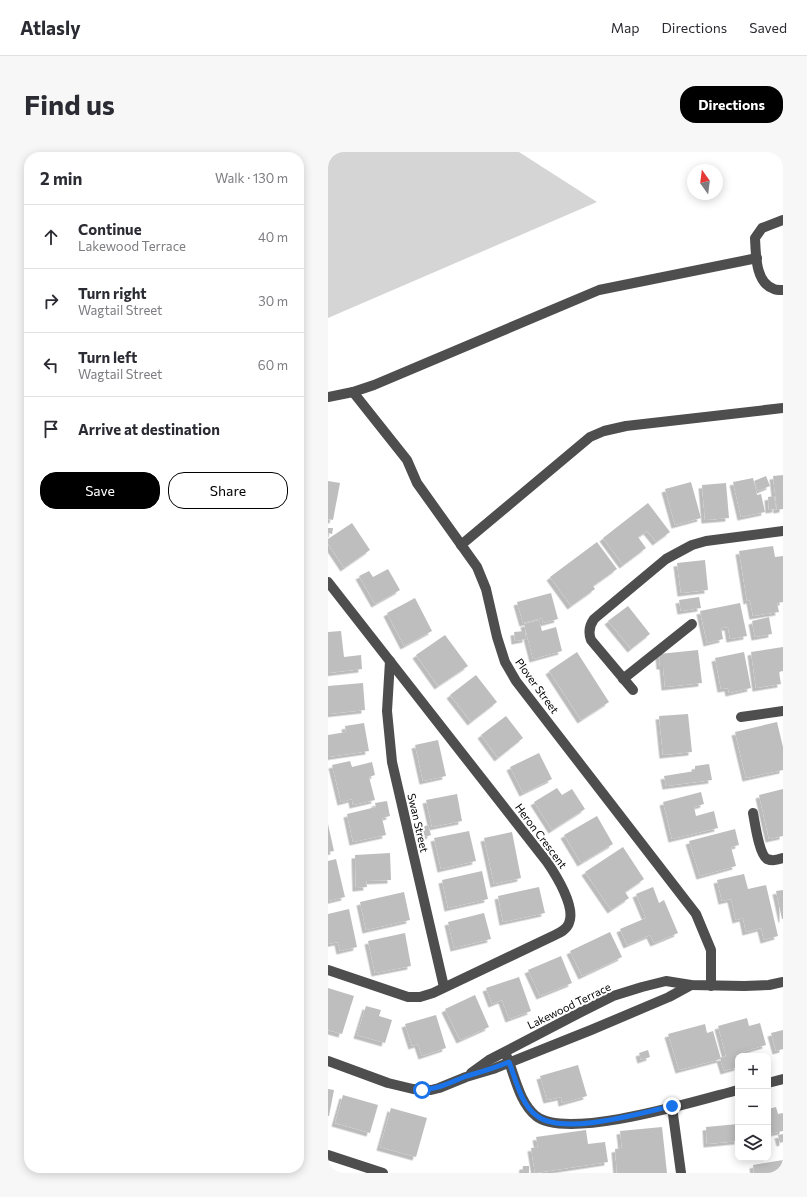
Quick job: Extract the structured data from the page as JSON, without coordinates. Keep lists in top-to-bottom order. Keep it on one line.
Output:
{"streets":{"street":["Plover Street","Swan Street","Heron Crescent","Lakewood Terrace"]},"crossings":[["Plover Street","Lakewood Terrace"],["Swan Street","Heron Crescent"]],"north":"top","page":{"header":"Atlasly","nav":["Map","Directions","Saved"],"buttons":["Directions",["Save","Share"]],"title":"Find us","heading":["2 min","Walk · 130 m"],"list":[["Continue","Lakewood Terrace","40 m"],["Turn right","Wagtail Street","30 m"],["Turn left","Wagtail Street","60 m"],"Arrive at destination"],"map_buttons":["+","−"]}}
